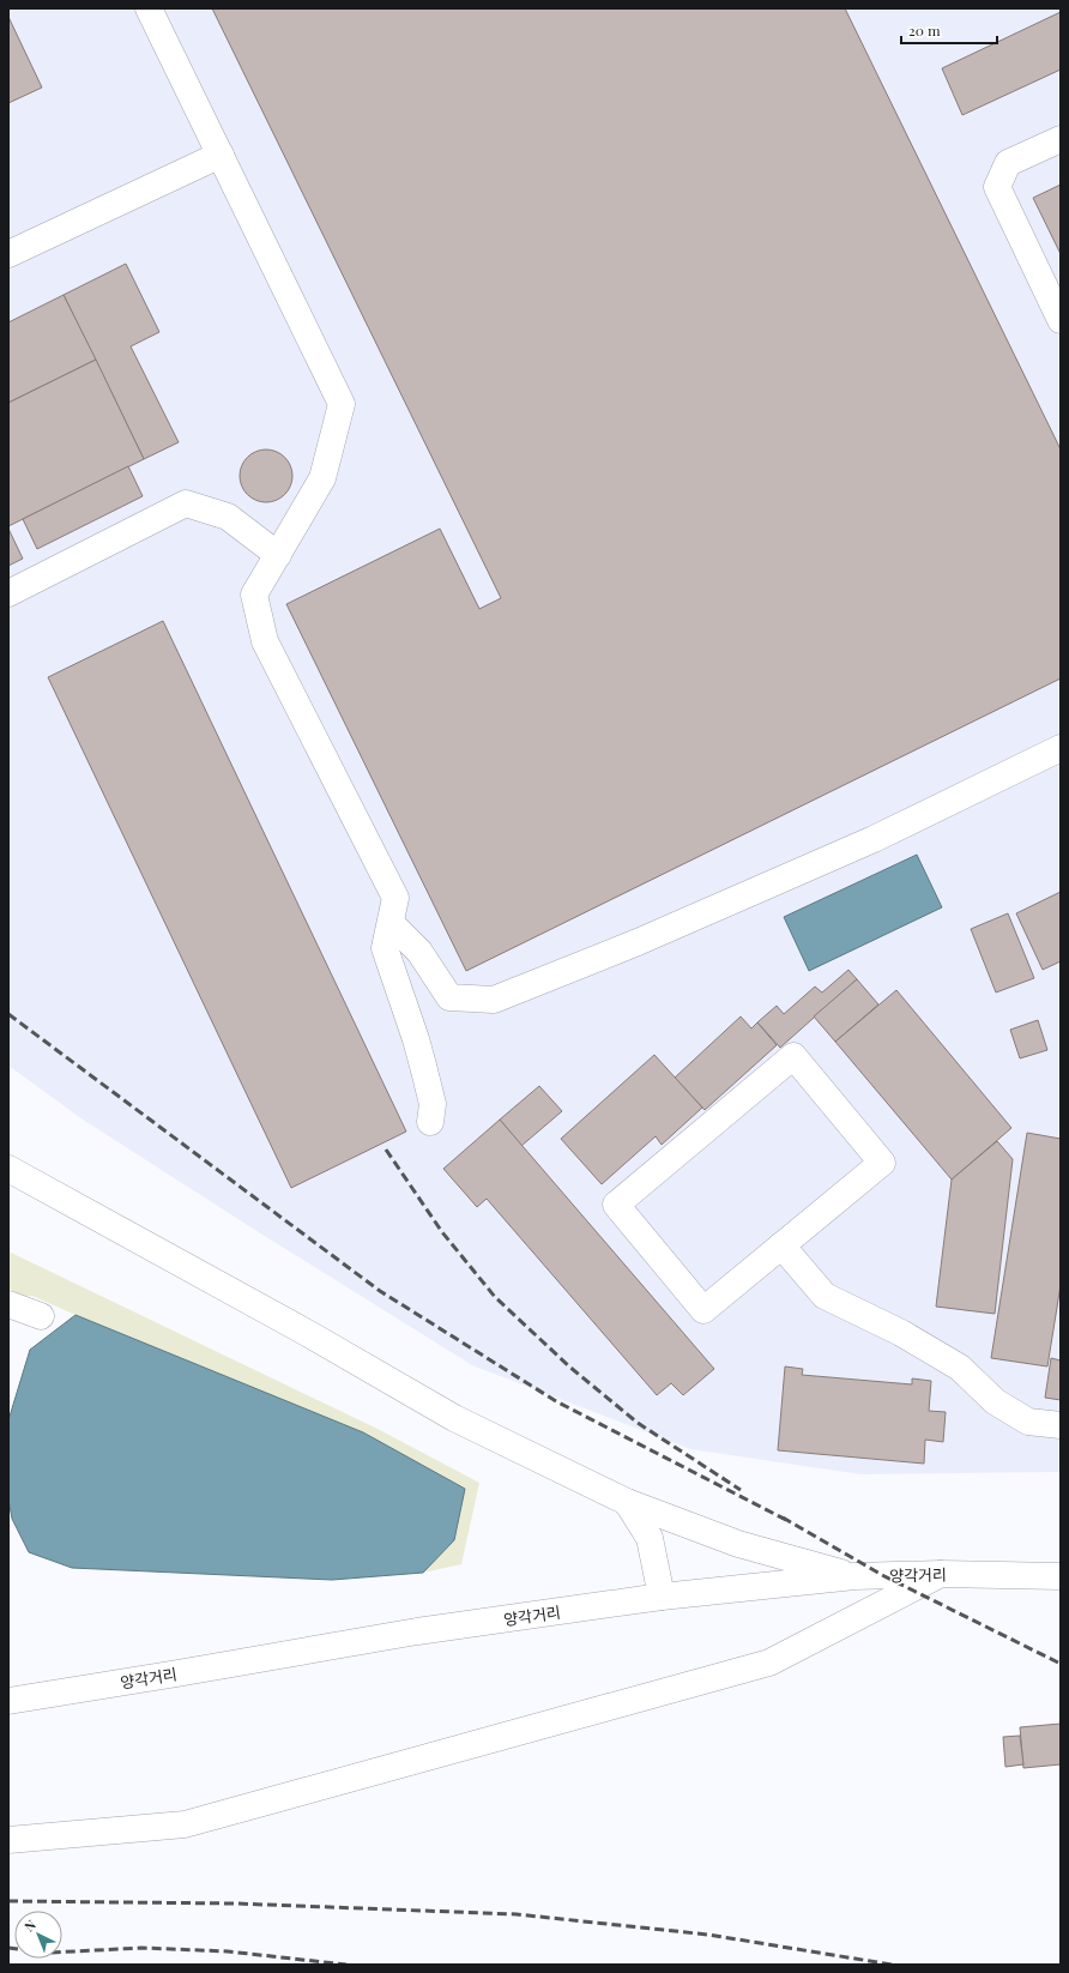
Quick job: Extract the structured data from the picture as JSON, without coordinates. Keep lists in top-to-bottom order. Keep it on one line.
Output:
{"streets":{"main road":["양각거리"]},"scale_bar":"20 m","north":"top left"}
